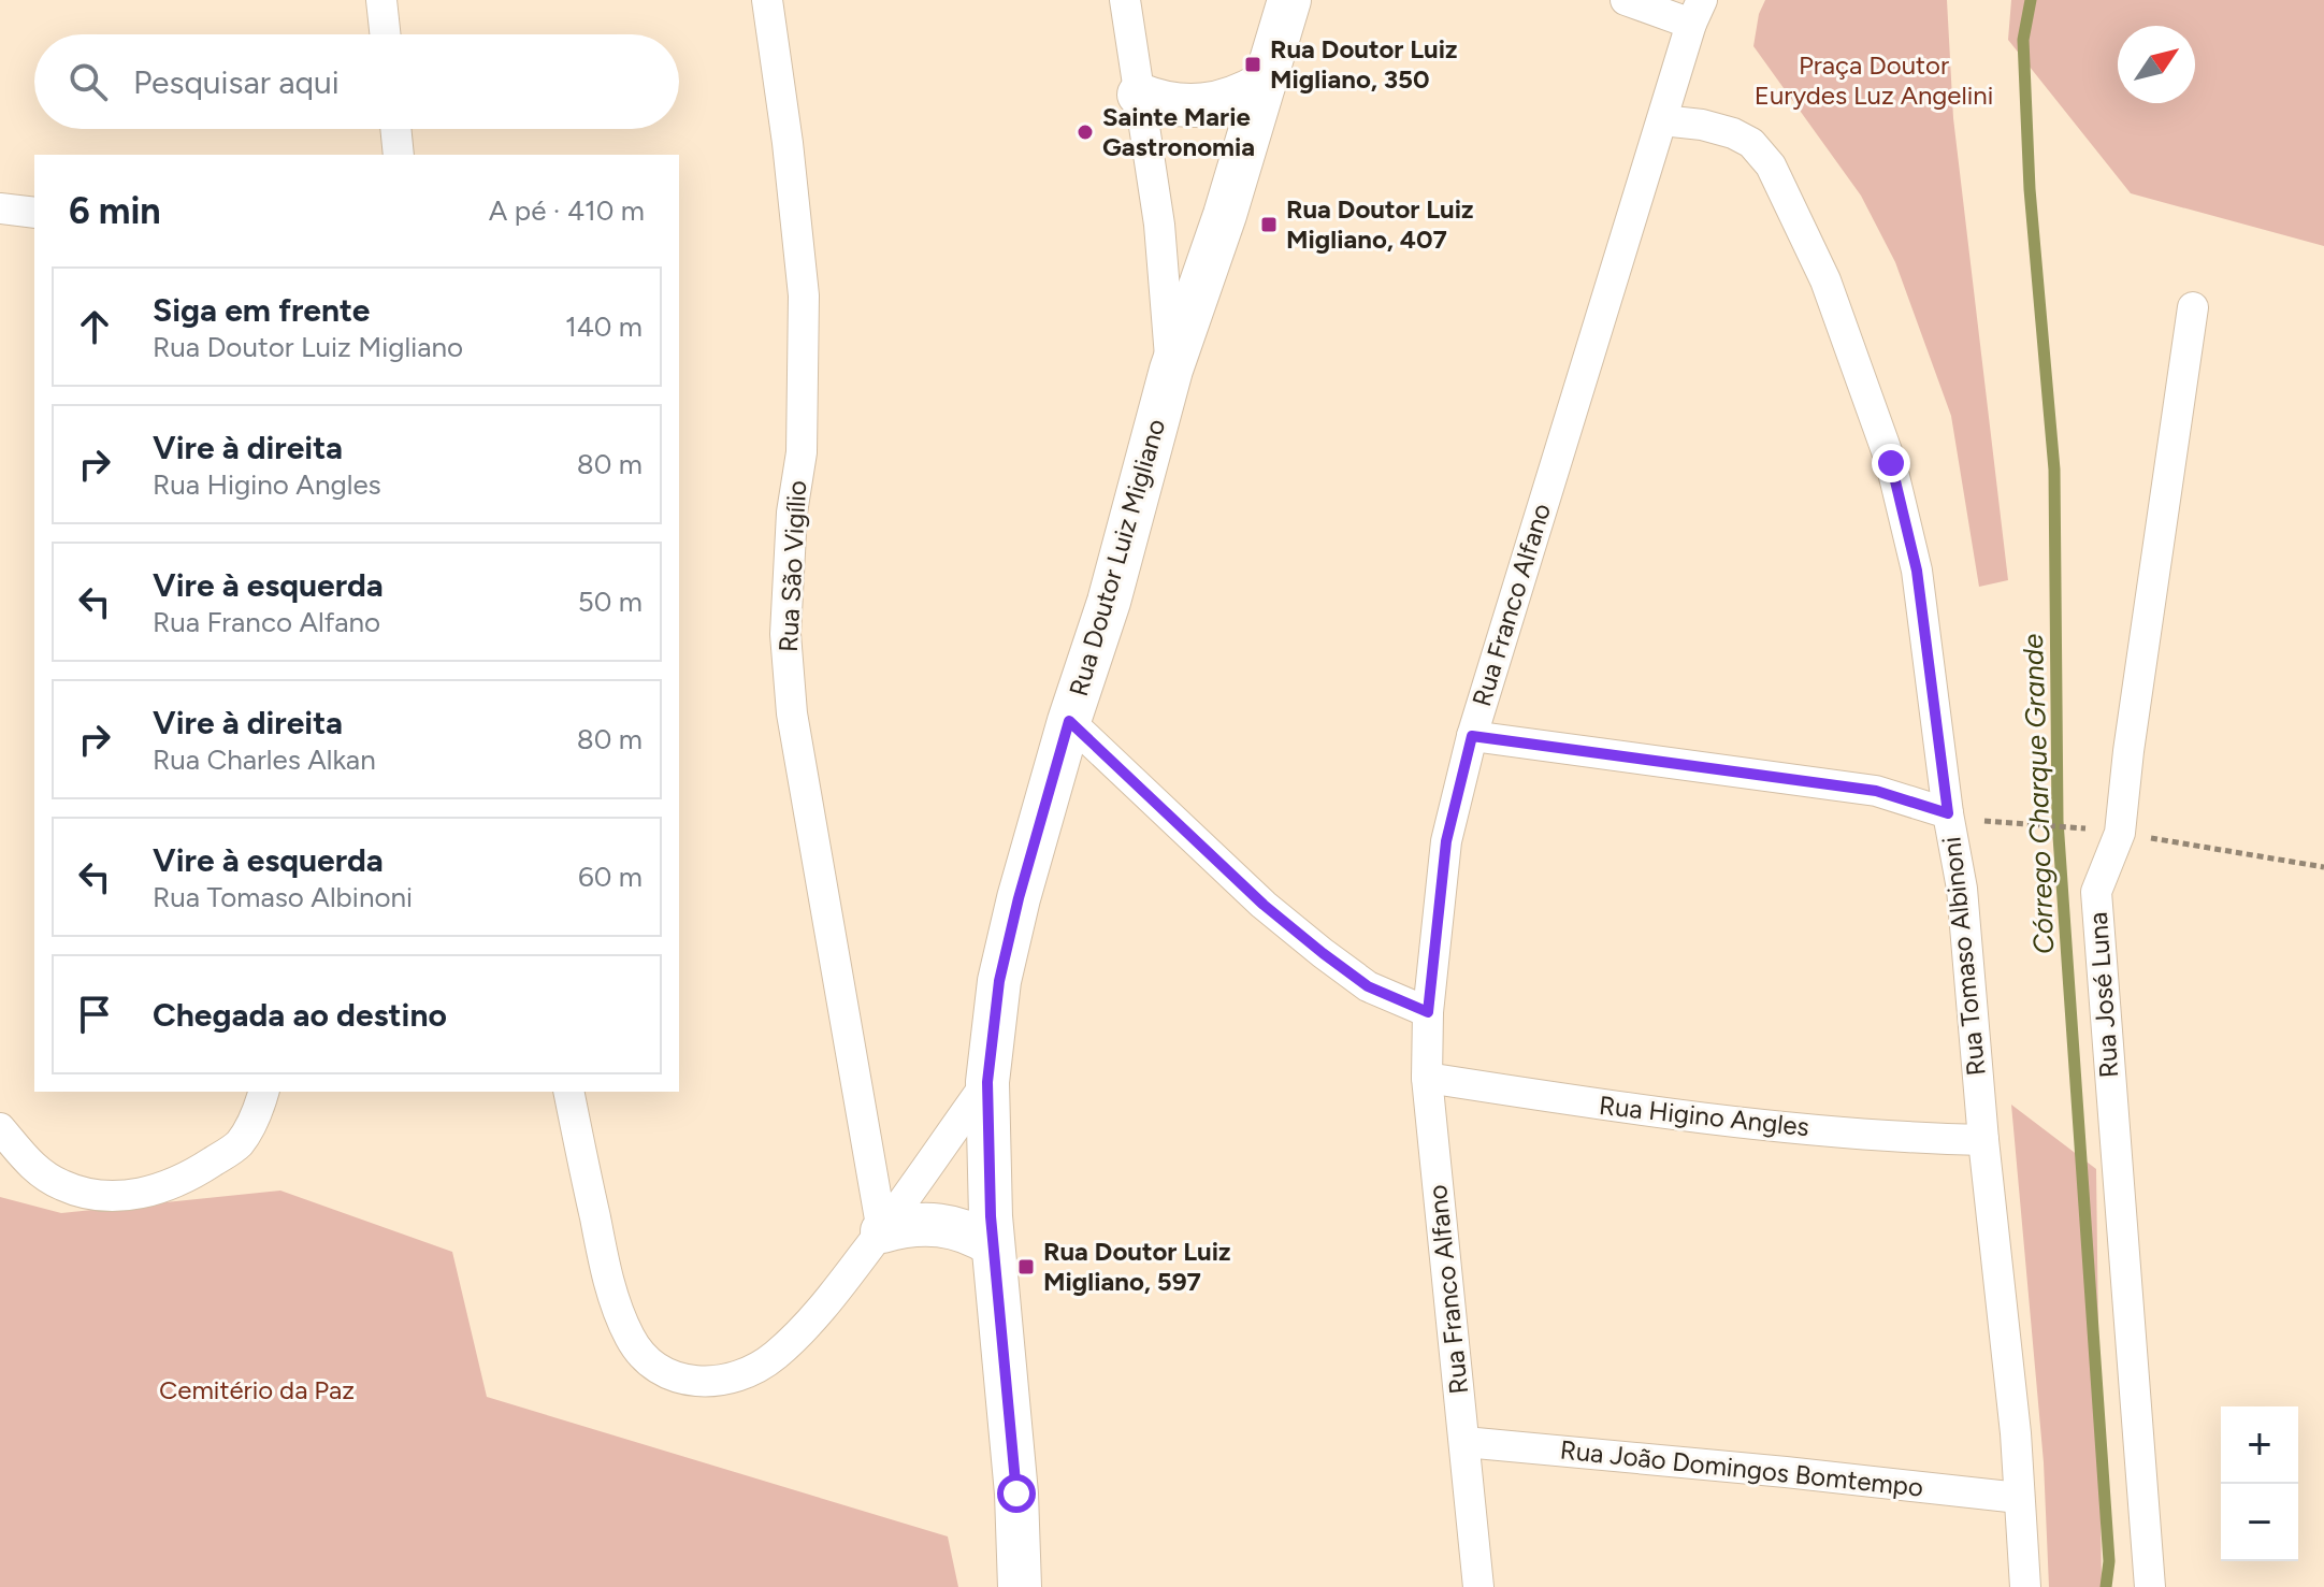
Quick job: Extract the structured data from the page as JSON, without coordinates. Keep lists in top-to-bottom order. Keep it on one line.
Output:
{"streets":{"main road":["Rua Doutor Luiz Migliano"],"street":["Rua São Vigílio","Rua Franco Alfano","Rua Tomaso Albinoni","Rua José Luna","Rua Higino Angles","Rua João Domingos Bomtempo"]},"crossings":[["Rua Franco Alfano","Rua Tomaso Albinoni"],["Rua Franco Alfano","Rua Higino Angles"],["Rua Franco Alfano","Rua João Domingos Bomtempo"],["Rua Tomaso Albinoni","Rua Higino Angles"],["Rua Tomaso Albinoni","Rua João Domingos Bomtempo"]],"water":["Córrego Charque Grande"],"parks":["Praça Doutor Eurydes Luz Angelini","Cemitério da Paz"],"places":{"transit":["Rua Doutor Luiz Migliano, 350","Rua Doutor Luiz Migliano, 407","Rua Doutor Luiz Migliano, 597"],"other":["Sainte Marie Gastronomia"]},"north":"top right","page":{"search":"Pesquisar aqui","heading":["6 min","A pé · 410 m"],"list":[["Siga em frente","Rua Doutor Luiz Migliano","140 m"],["Vire à direita","Rua Higino Angles","80 m"],["Vire à esquerda","Rua Franco Alfano","50 m"],["Vire à direita","Rua Charles Alkan","80 m"],["Vire à esquerda","Rua Tomaso Albinoni","60 m"],"Chegada ao destino"],"map_buttons":["+","−"]}}
